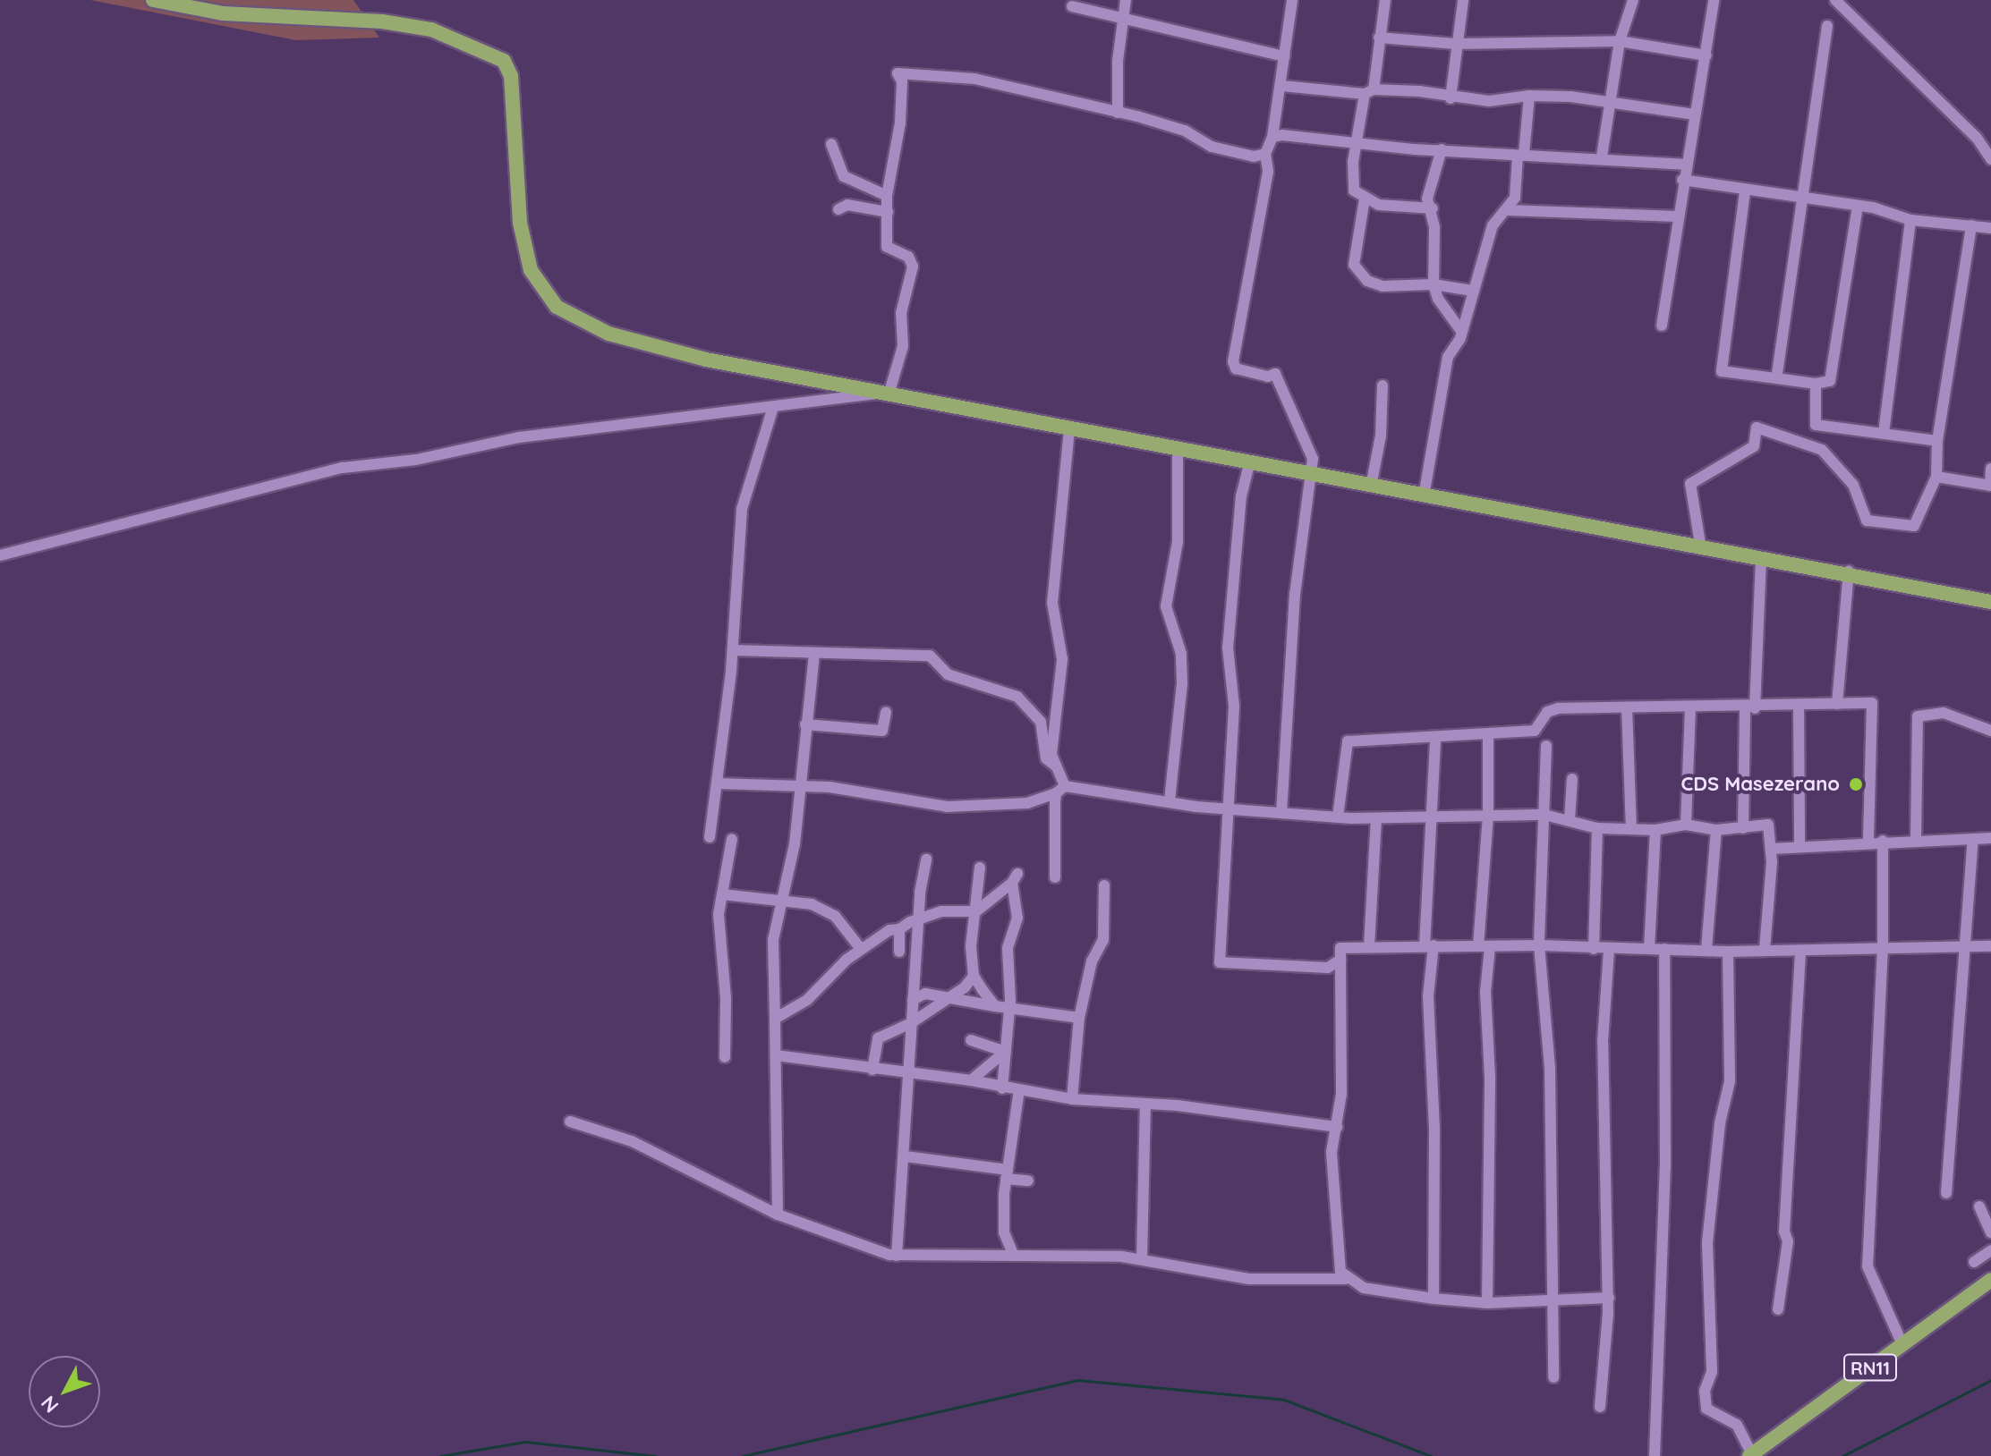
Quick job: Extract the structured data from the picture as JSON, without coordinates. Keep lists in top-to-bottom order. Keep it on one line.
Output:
{"streets":{"main road":["RN11"]},"places":["CDS Masezerano"],"north":"bottom left"}
